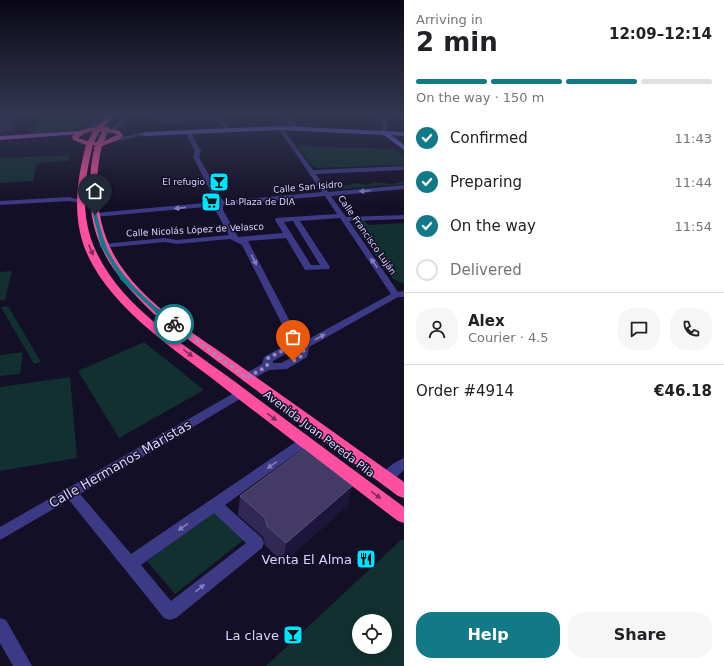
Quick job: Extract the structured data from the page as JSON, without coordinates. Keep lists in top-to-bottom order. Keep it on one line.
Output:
{"streets":{"highway":["Avenida Juan Pereda Pila"],"street":["Calle San Isidro","Calle Nicolás López de Velasco","Calle Francisco Luján","Calle Hermanos Maristas"]},"crossings":[["Calle San Isidro","Calle Francisco Luján"],["Calle San Isidro","Avenida Juan Pereda Pila"],["Calle Nicolás López de Velasco","Calle Francisco Luján"],["Calle Nicolás López de Velasco","Avenida Juan Pereda Pila"],["Avenida Juan Pereda Pila","Calle Hermanos Maristas"]],"one_way":["Calle Francisco Luján"],"places":{"bar":["El refugio","La clave"],"supermarket":["La Plaza de DIA"],"restaurant":["Venta El Alma"]},"page":{"heading":["2 min","Arriving in","12:09–12:14"],"panel":["Alex","Courier · 4.5","Order #4914","€46.18"],"bar":"On the way · 150 m","list":[["Confirmed","11:43"],["Preparing","11:44"],["On the way","11:54"],"Delivered"],"buttons":["Help","Share"]}}
